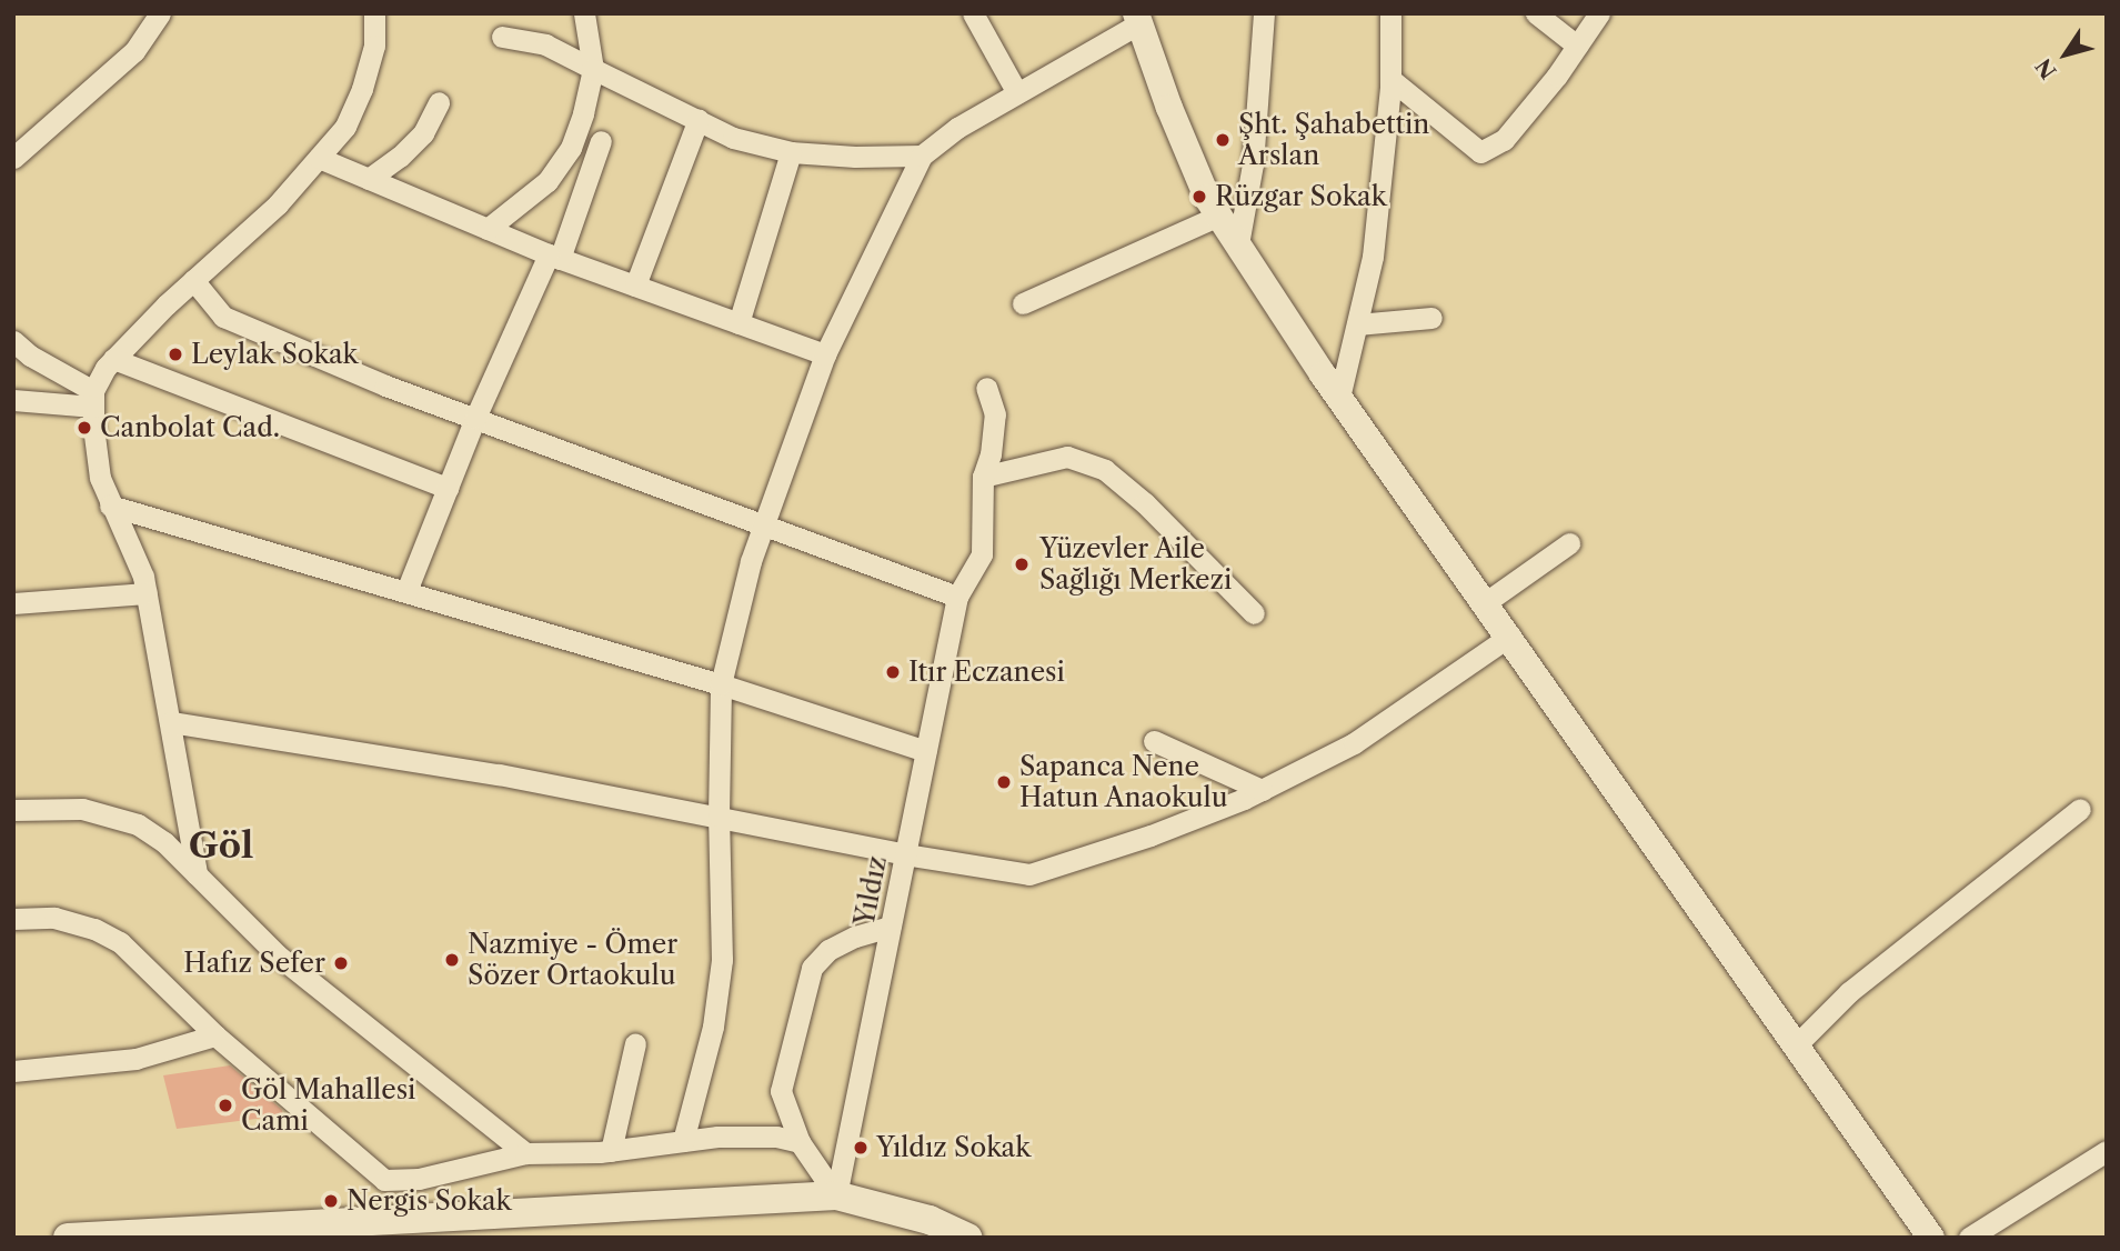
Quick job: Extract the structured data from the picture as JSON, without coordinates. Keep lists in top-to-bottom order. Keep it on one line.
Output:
{"streets":{"street":["Yıldız"]},"districts":["Göl"],"places":["Şht. Şahabettin Arslan","Rüzgar Sokak","Leylak Sokak","Canbolat Cad.","Yüzevler Aile Sağlığı Merkezi","Itır Eczanesi","Sapanca Nene Hatun Anaokulu","Nazmiye - Ömer Sözer Ortaokulu","Hafız Sefer","Göl Mahallesi Cami","Yıldız Sokak","Nergis Sokak"],"north":"bottom left"}
